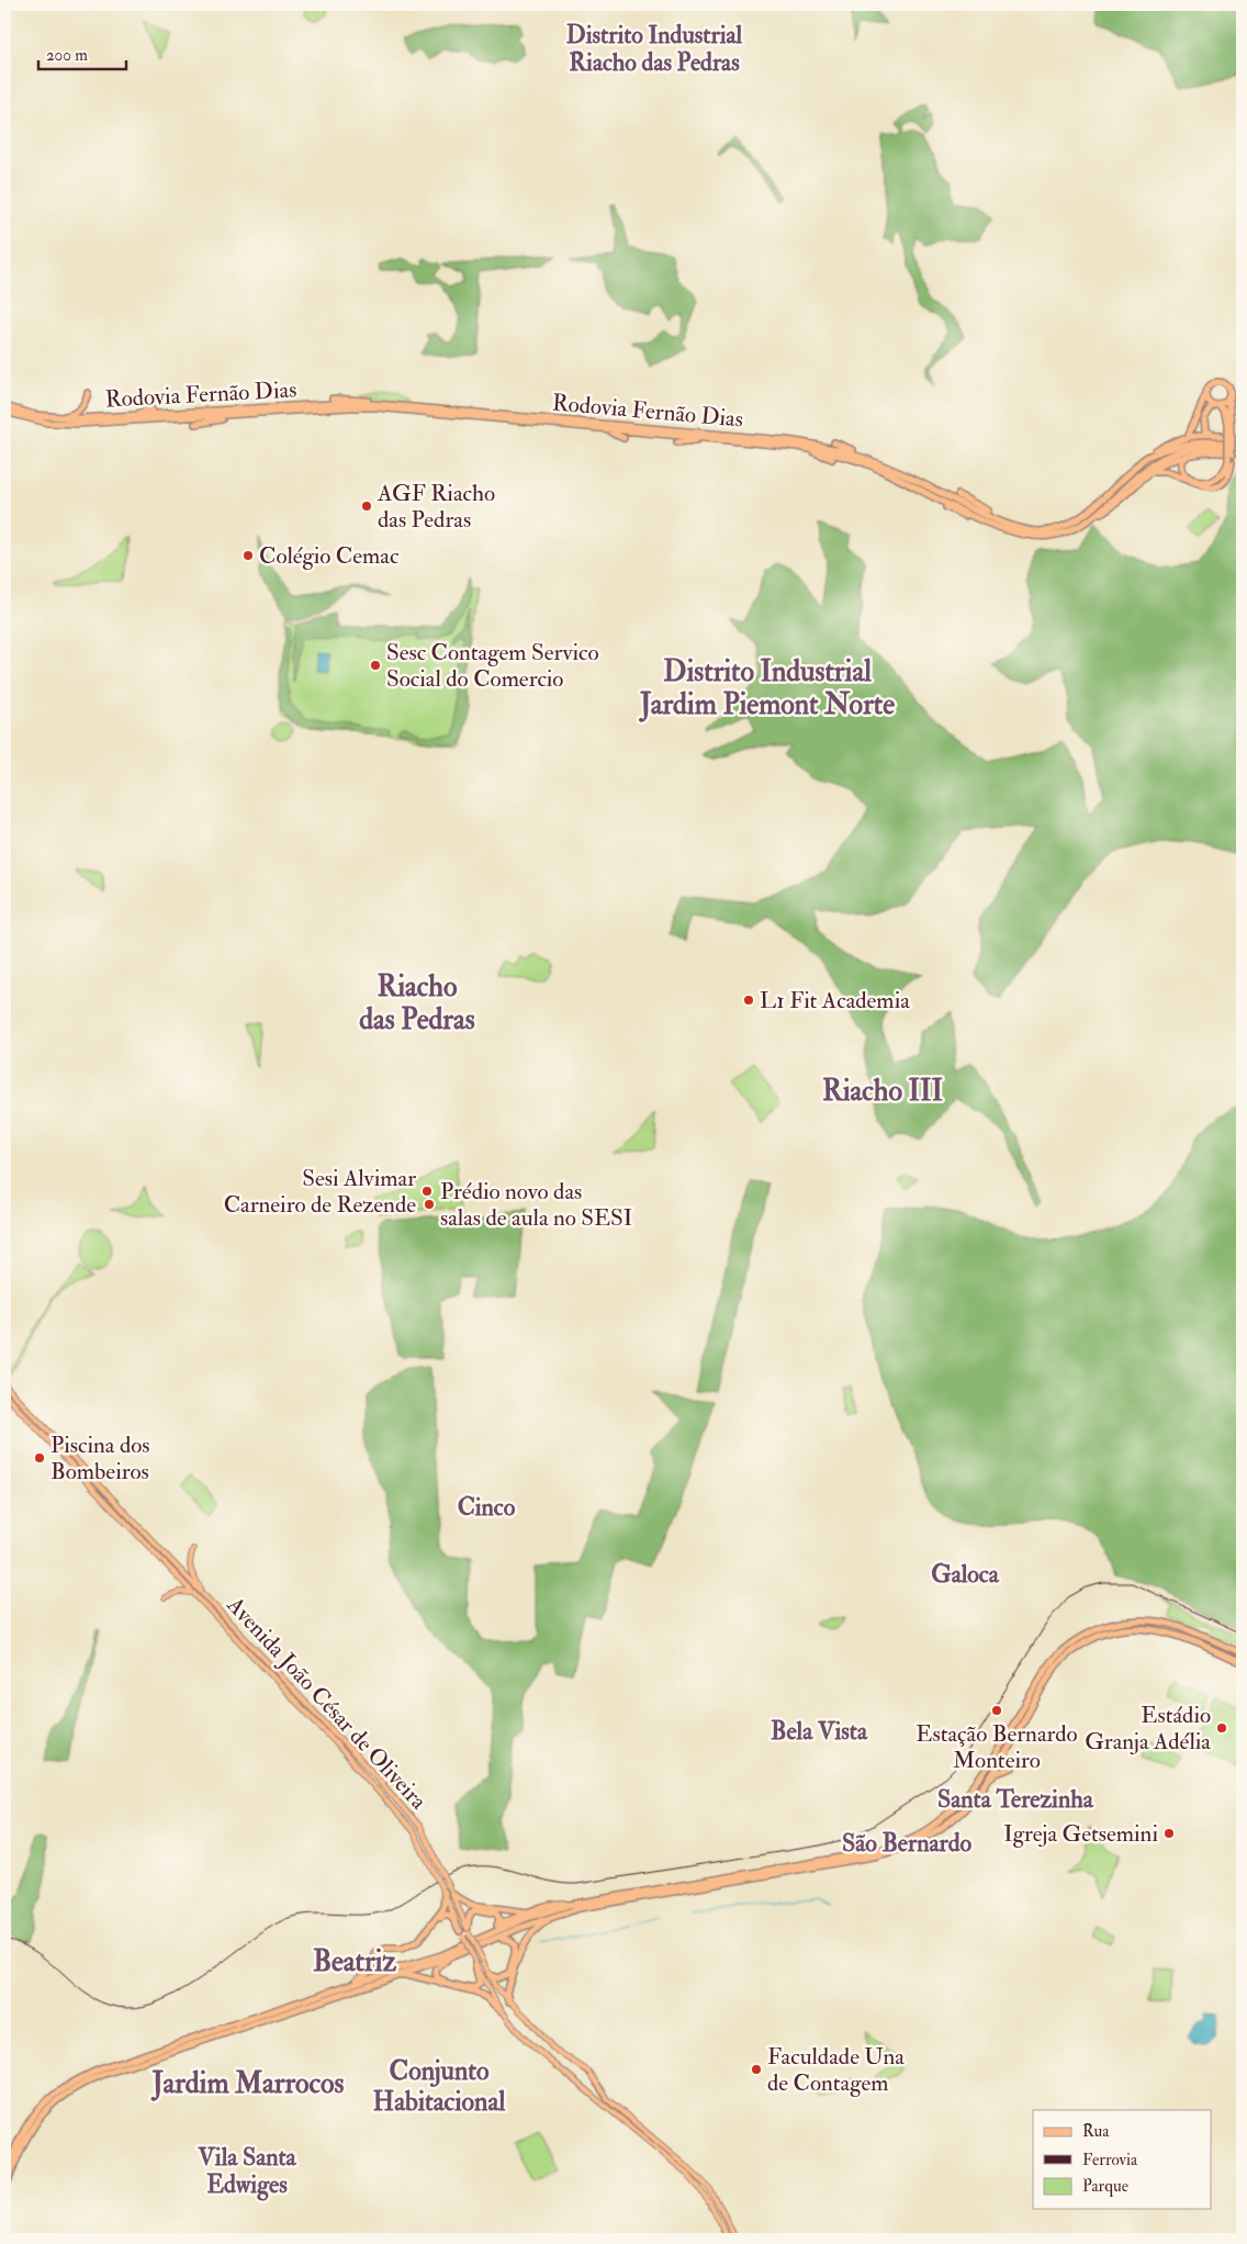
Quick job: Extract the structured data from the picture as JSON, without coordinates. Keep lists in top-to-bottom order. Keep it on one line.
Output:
{"streets":{"highway":["Rodovia Fernão Dias"],"main road":["Avenida João César de Oliveira"]},"districts":["Distrito Industrial Riacho das Pedras","Distrito Industrial Jardim Piemont Norte","Riacho das Pedras","Riacho III","Cinco","Galoca","Bela Vista","Santa Terezinha","São Bernardo","Beatriz","Conjunto Habitacional","Jardim Marrocos","Vila Santa Edwiges"],"places":["AGF Riacho das Pedras","Colégio Cemac","Sesc Contagem Servico Social do Comercio","L1 Fit Academia","Sesi Alvimar Carneiro de Rezende","Prédio novo das salas de aula no SESI","Piscina dos Bombeiros","Estação Bernardo Monteiro","Estádio Granja Adélia","Igreja Getsemini","Faculdade Una de Contagem"],"legend":["Rua","Ferrovia","Parque"],"scale_bar":"200 m"}
